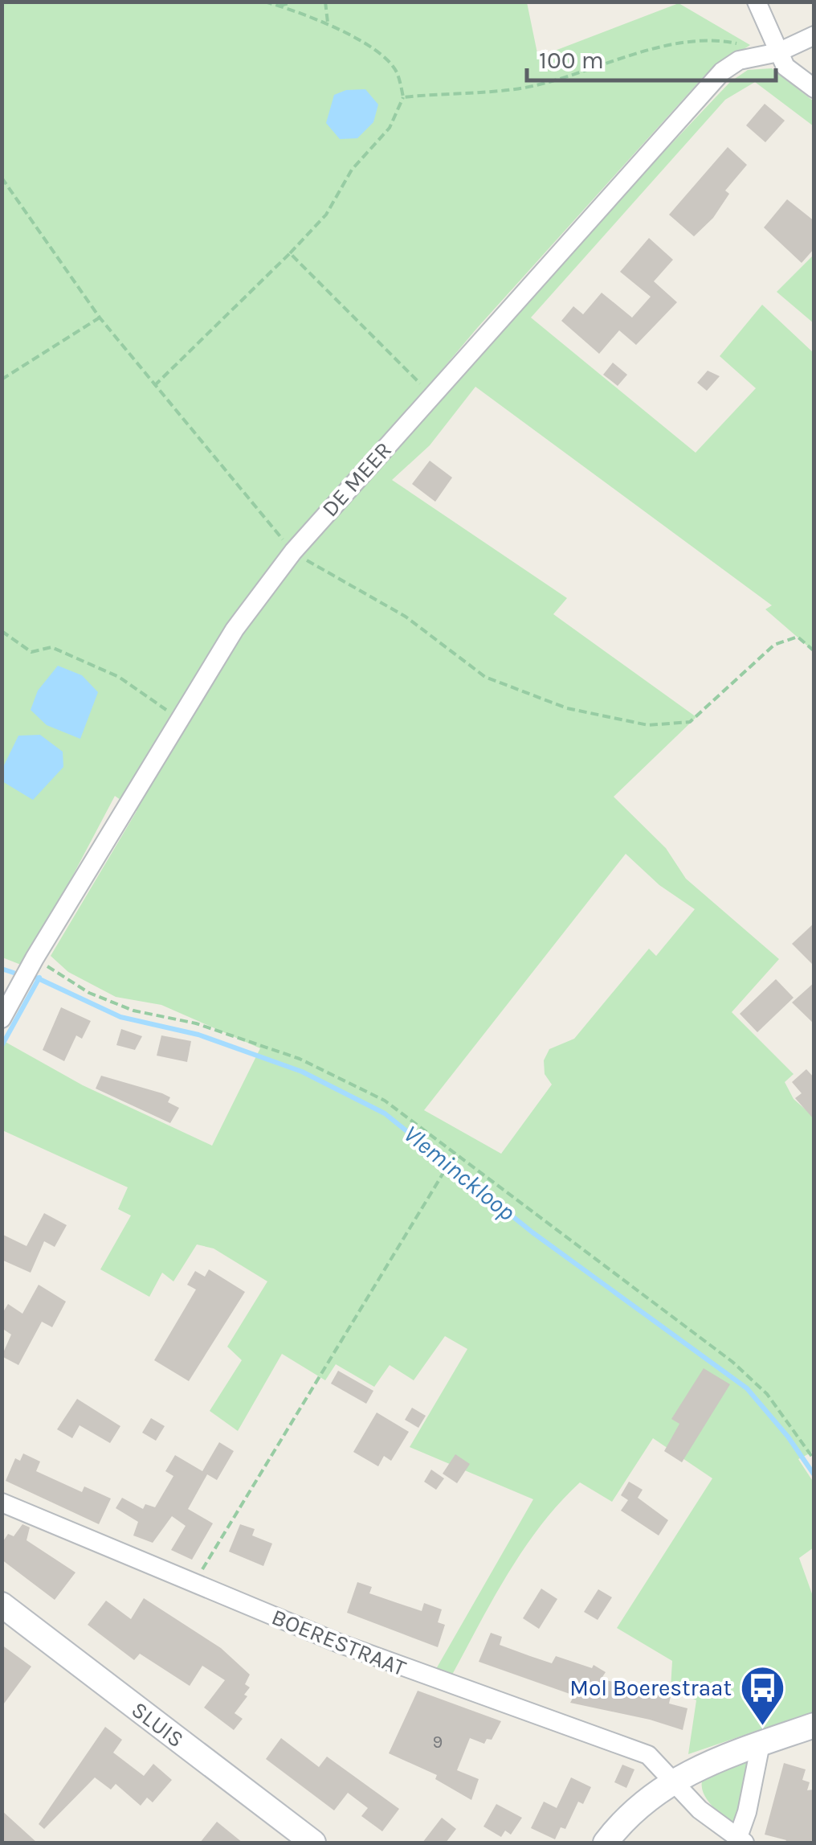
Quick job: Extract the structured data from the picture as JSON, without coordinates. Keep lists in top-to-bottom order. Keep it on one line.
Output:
{"streets":{"street":["DE MEER","BOERESTRAAT","SLUIS"]},"water":["Vleminckloop"],"places":{"bus stop":["Mol Boerestraat"]},"house_numbers":["9"],"scale_bar":"100 m"}
